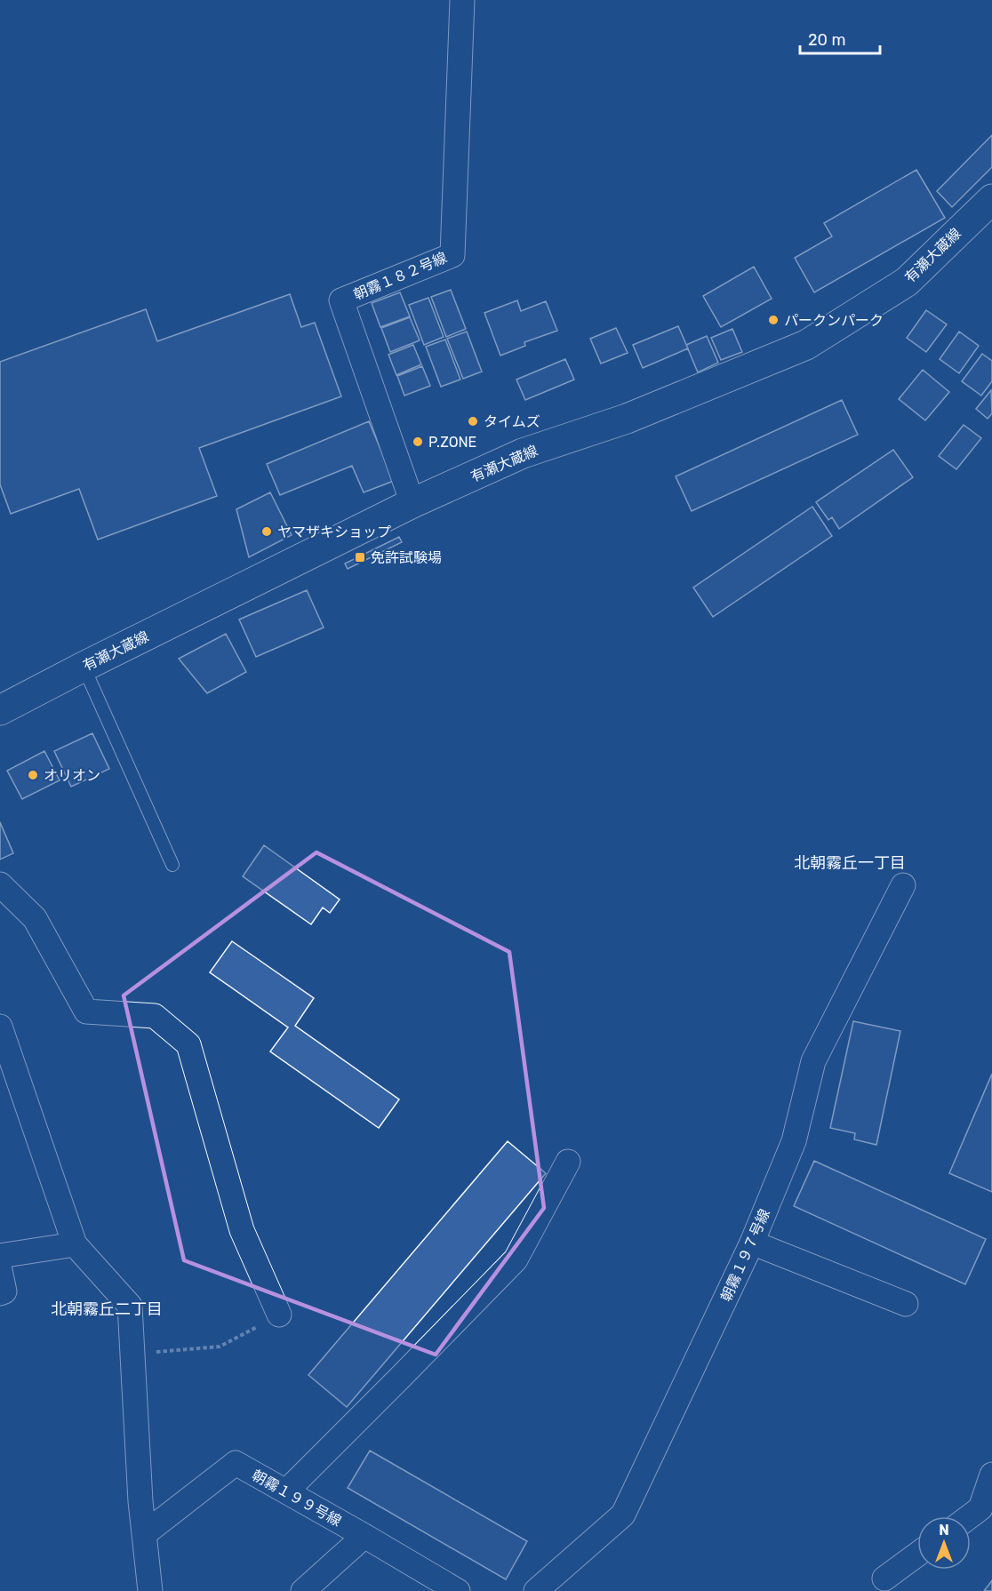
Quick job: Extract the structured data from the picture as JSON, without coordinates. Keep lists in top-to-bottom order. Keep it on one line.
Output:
{"streets":{"main road":["有瀬大蔵線"],"street":["朝霧１８２号線","朝霧１９７号線","朝霧１９９号線"]},"crossings":[["有瀬大蔵線","朝霧１８２号線"]],"districts":["北朝霧丘一丁目","北朝霧丘二丁目"],"places":{"other":["パークンパーク","タイムズ","P.ZONE","ヤマザキショップ","オリオン"],"transit":["免許試験場"]},"scale_bar":"20 m","north":"top"}
